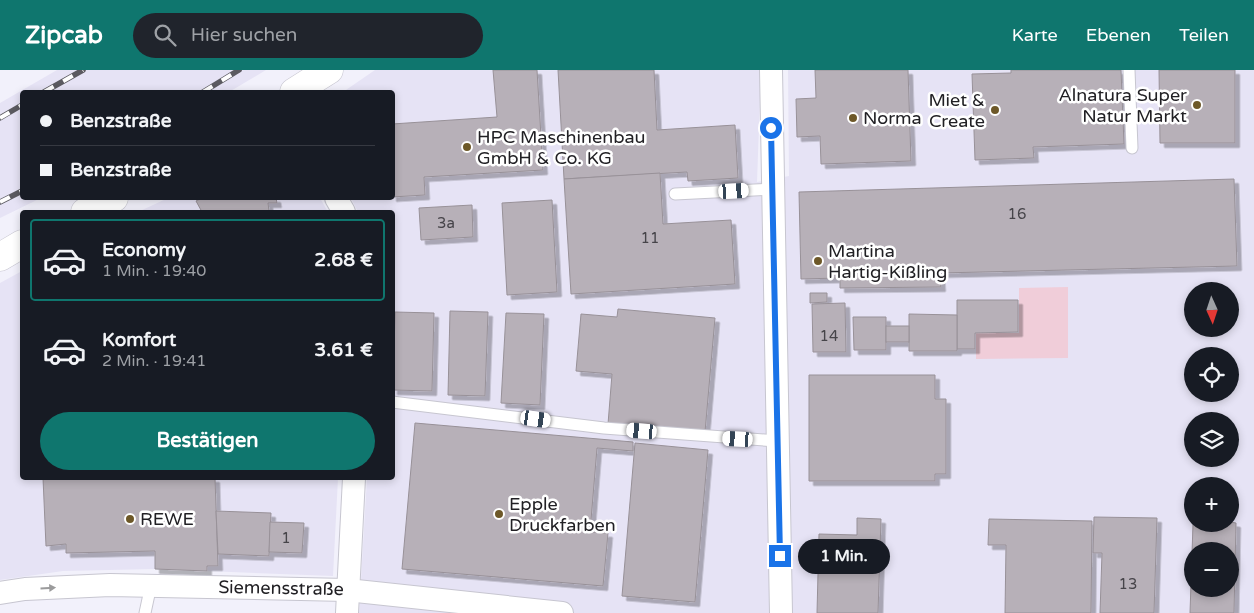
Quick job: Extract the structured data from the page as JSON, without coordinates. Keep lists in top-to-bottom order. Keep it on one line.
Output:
{"streets":{"street":["Siemensstraße"]},"places":["Alnatura Super Natur Markt","Miet & Create","Norma","HPC Maschinenbau GmbH & Co. KG","Martina Hartig-Kißling","Epple Druckfarben","REWE"],"house_numbers":["16","3a","11","14","1","13"],"north":"bottom","page":{"header":"Zipcab","search":"Hier suchen","nav":["Karte","Ebenen","Teilen"],"banner":["Benzstraße","Benzstraße"],"list":[{"name":"Economy","note":"1 Min. · 19:40","value":"2.68 €"},{"name":"Komfort","note":"2 Min. · 19:41","value":"3.61 €"}],"map_buttons":["+","−"],"buttons":"Bestätigen","bubble":"1 Min."}}
